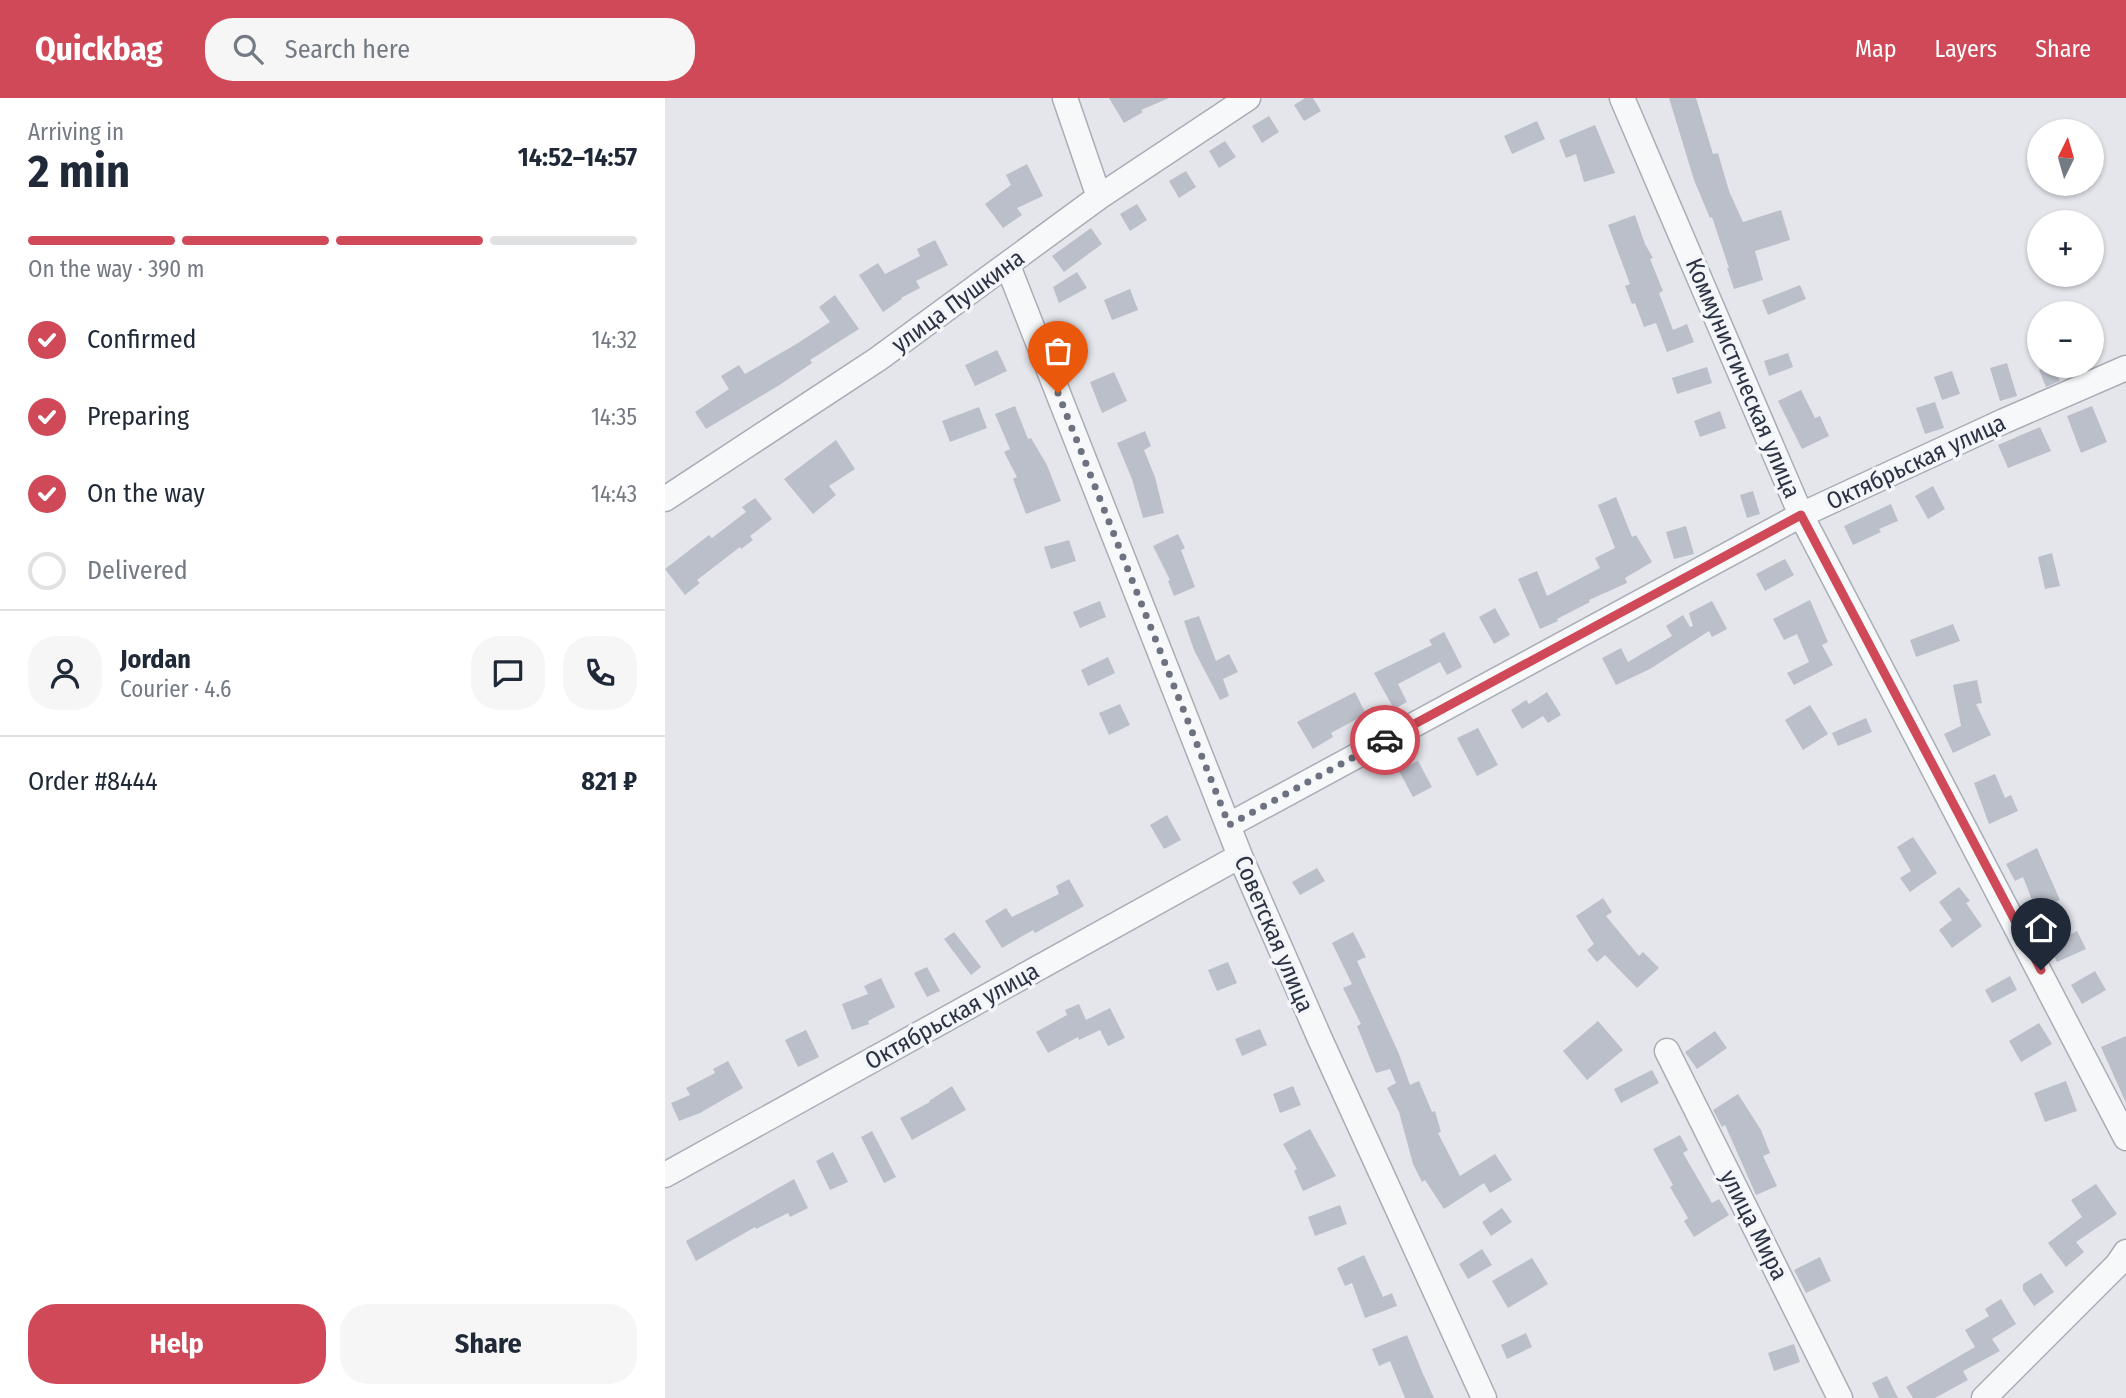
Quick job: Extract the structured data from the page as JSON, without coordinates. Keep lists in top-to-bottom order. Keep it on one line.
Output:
{"streets":{"street":["улица Пушкина","Коммунистическая улица","Октябрьская улица","Советская улица","улица Мира"]},"crossings":[["улица Пушкина","Советская улица"],["Коммунистическая улица","Октябрьская улица"],["Октябрьская улица","Советская улица"]],"north":"top","page":{"header":"Quickbag","search":"Search here","nav":["Map","Layers","Share"],"heading":["2 min","Arriving in","14:52–14:57"],"panel":["Jordan","Courier · 4.6","Order #8444","821 ₽"],"map_buttons":["+","−"],"bar":"On the way · 390 m","list":[["Confirmed","14:32"],["Preparing","14:35"],["On the way","14:43"],"Delivered"],"buttons":["Help","Share"]}}
